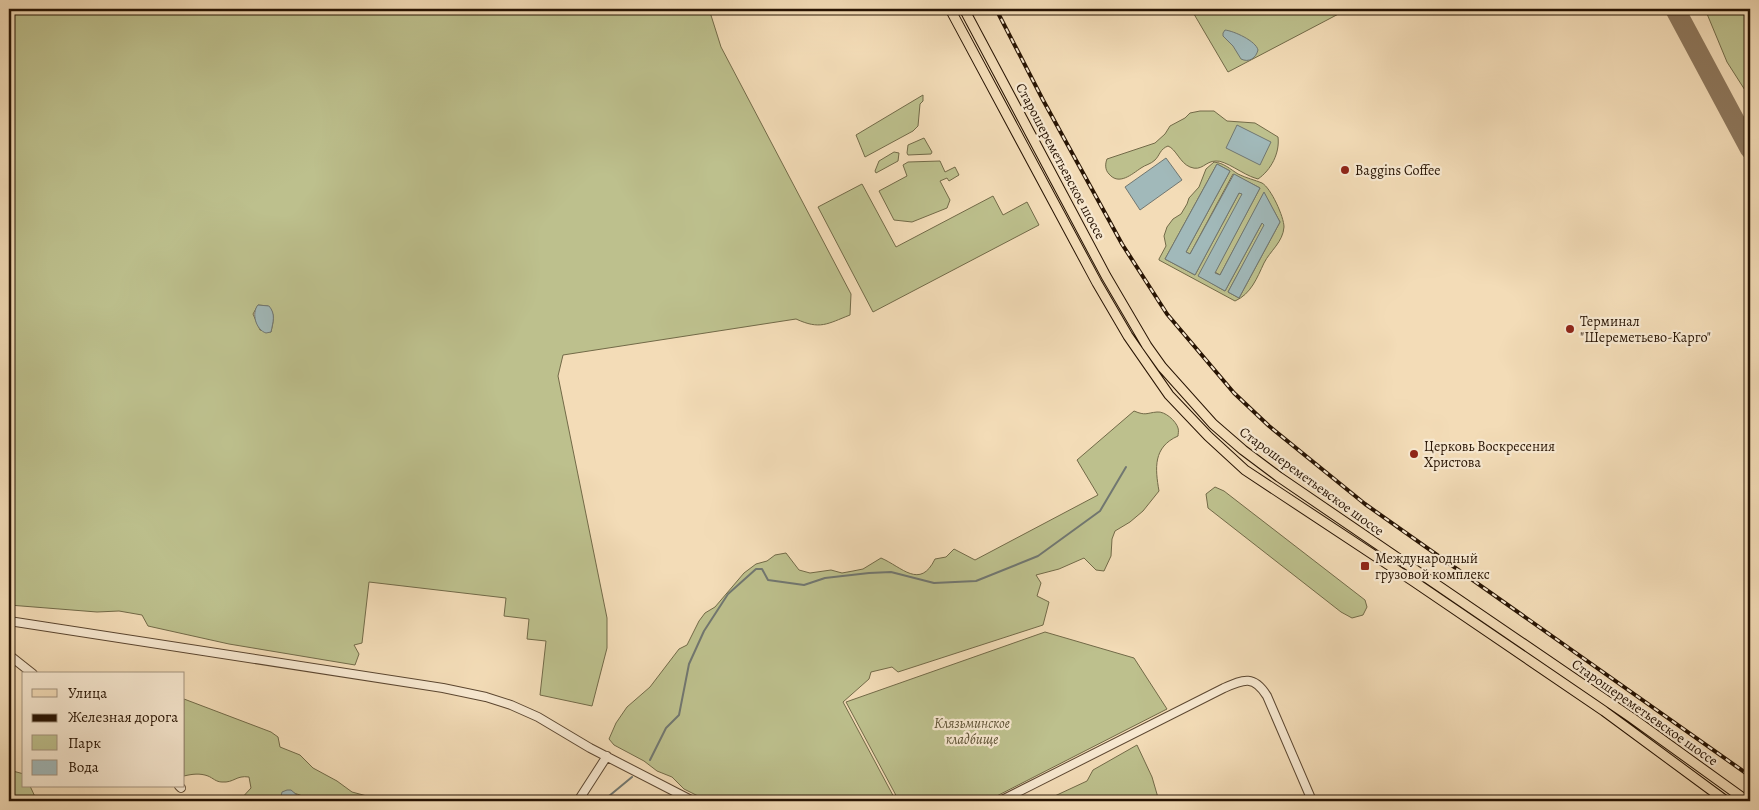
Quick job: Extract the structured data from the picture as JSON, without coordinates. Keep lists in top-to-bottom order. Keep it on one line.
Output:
{"streets":{"main road":["Старошереметьевское шоссе"]},"parks":["Клязьминское кладбище"],"places":{"other":["Baggins Coffee","Терминал \"Шереметьево-Карго\"","Церковь Воскресения Христова"],"transit":["Международный грузовой комплекс"]},"legend":["Улица","Железная дорога","Парк","Вода"]}
